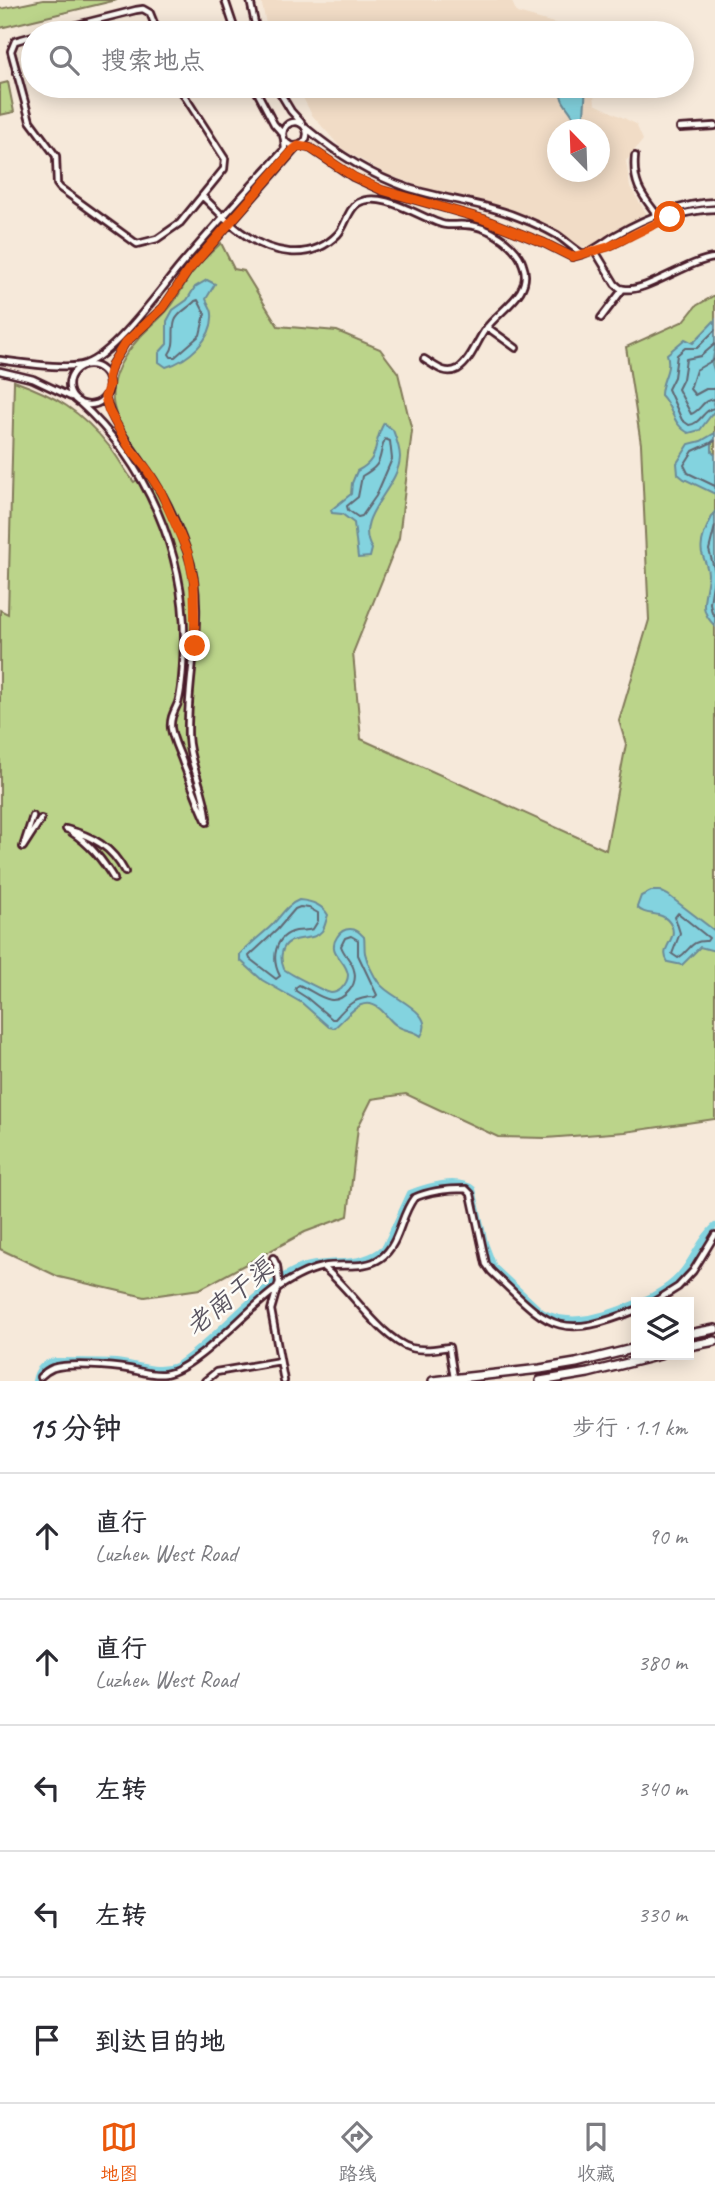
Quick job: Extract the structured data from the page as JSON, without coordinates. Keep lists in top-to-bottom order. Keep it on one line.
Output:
{"water":["老南干渠"],"north":"top left","page":{"search":"搜索地点","heading":["15 分钟","步行 · 1.1 km"],"list":[["直行","Luzhen West Road","90 m"],["直行","Luzhen West Road","380 m"],["左转","340 m"],["左转","330 m"],"到达目的地"],"nav":["地图","路线","收藏"]}}
